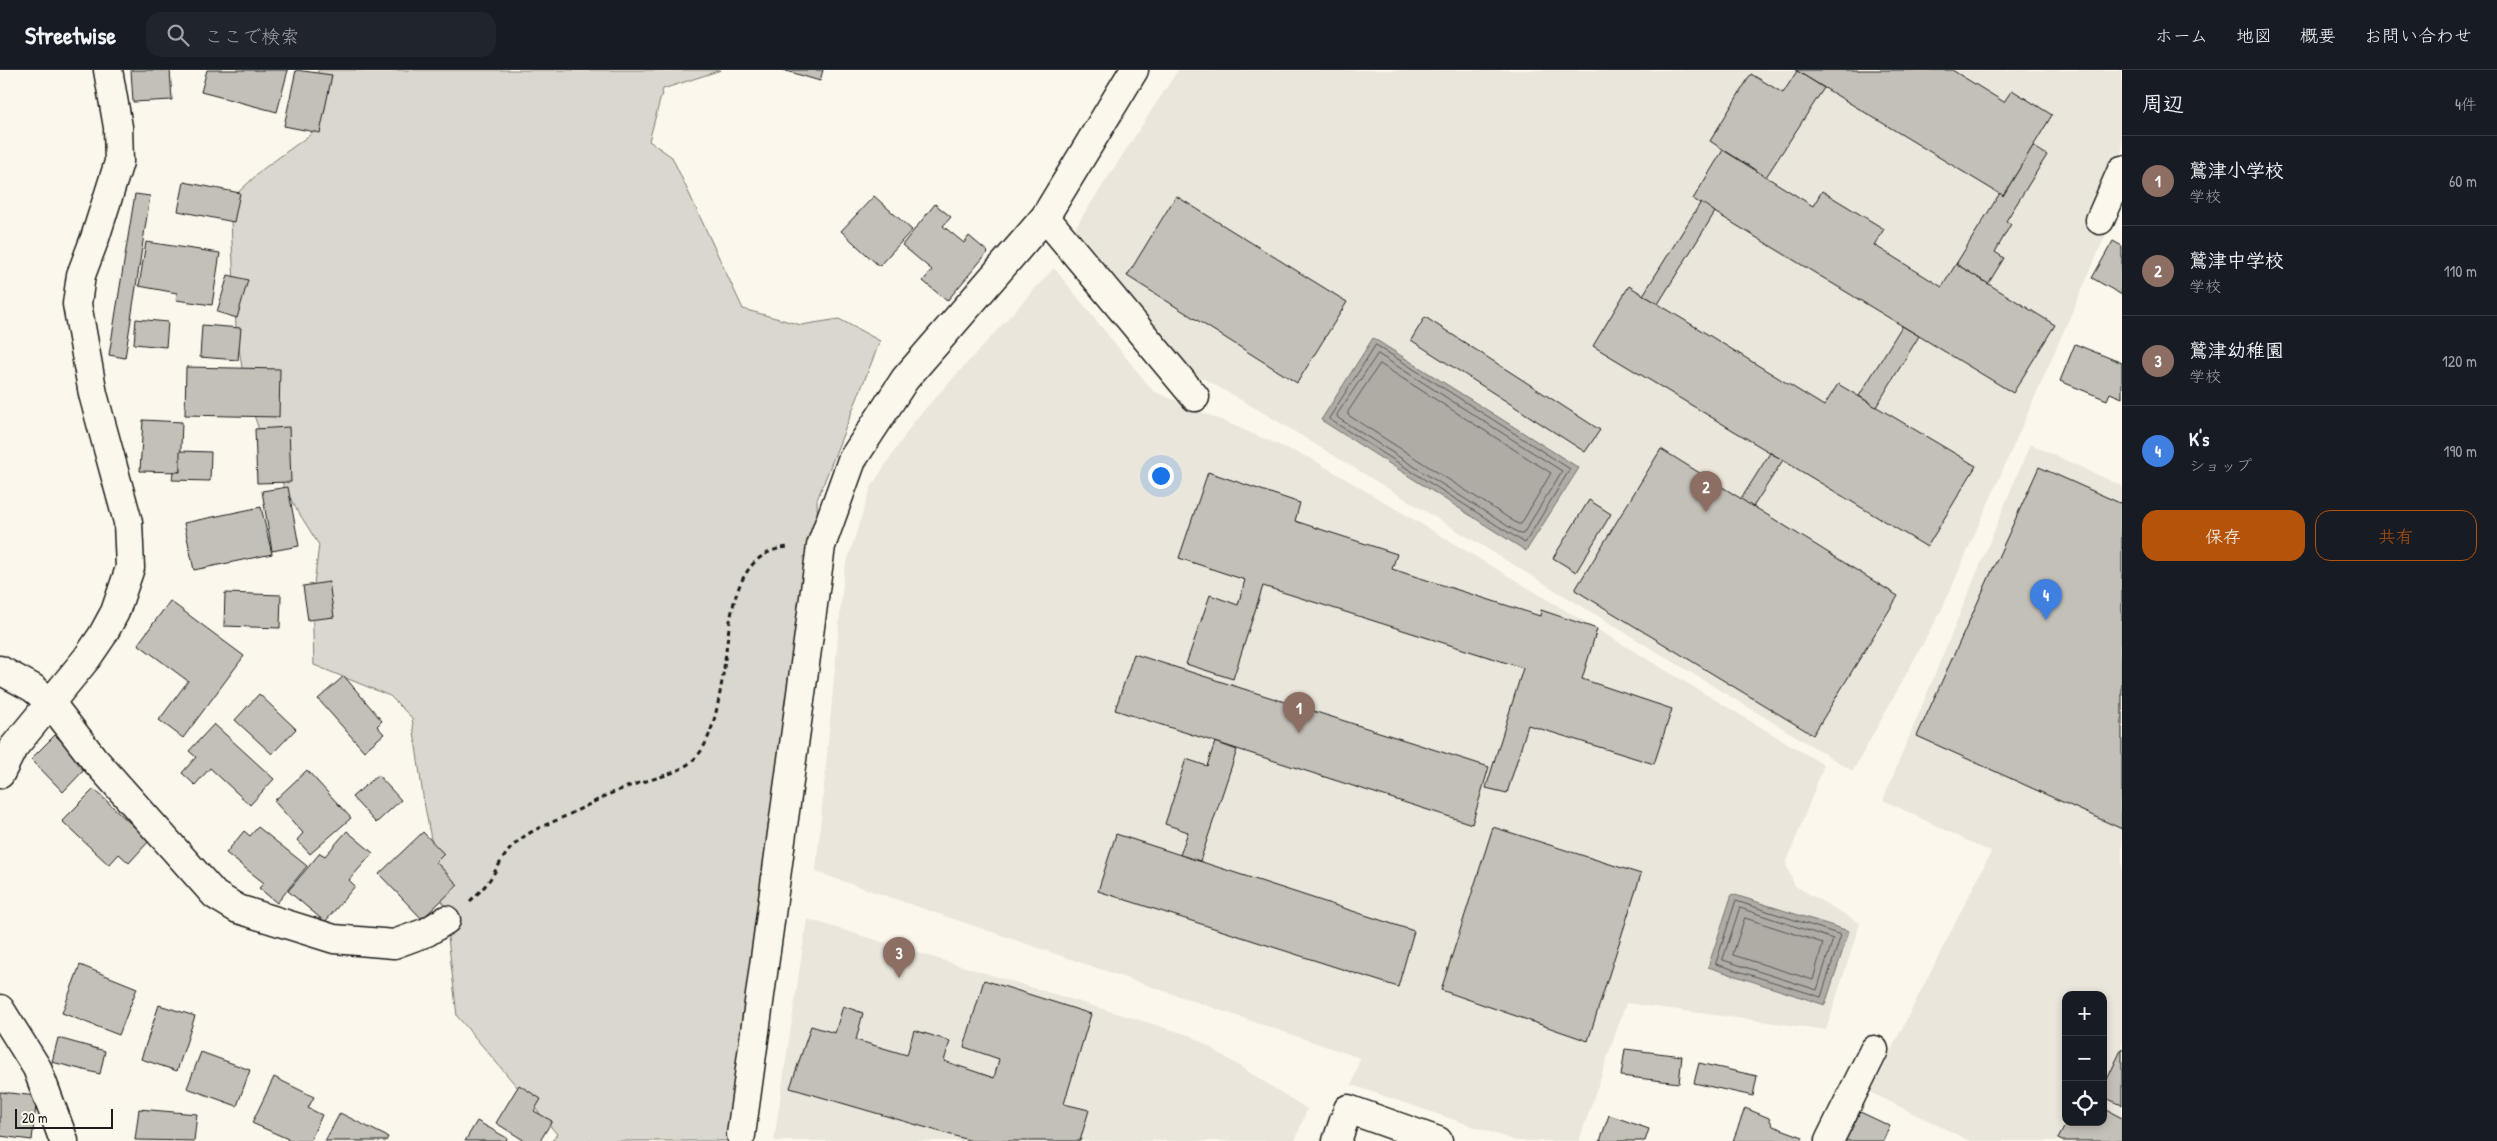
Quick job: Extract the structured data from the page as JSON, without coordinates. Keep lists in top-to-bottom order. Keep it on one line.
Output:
{"scale_bar":"20 m","page":{"header":"Streetwise","search":"ここで検索","nav":["ホーム","地図","概要","お問い合わせ"],"heading":["周辺","4件"],"list":[{"mark":"1","name":"鷲津小学校","note":"学校","value":"60 m"},{"mark":"2","name":"鷲津中学校","note":"学校","value":"110 m"},{"mark":"3","name":"鷲津幼稚園","note":"学校","value":"120 m"},{"mark":"4","name":"K's","note":"ショップ","value":"190 m"}],"pins":["2","4","1","3"],"buttons":["保存","共有"],"map_buttons":["+","−"],"scale":"20 m"}}
